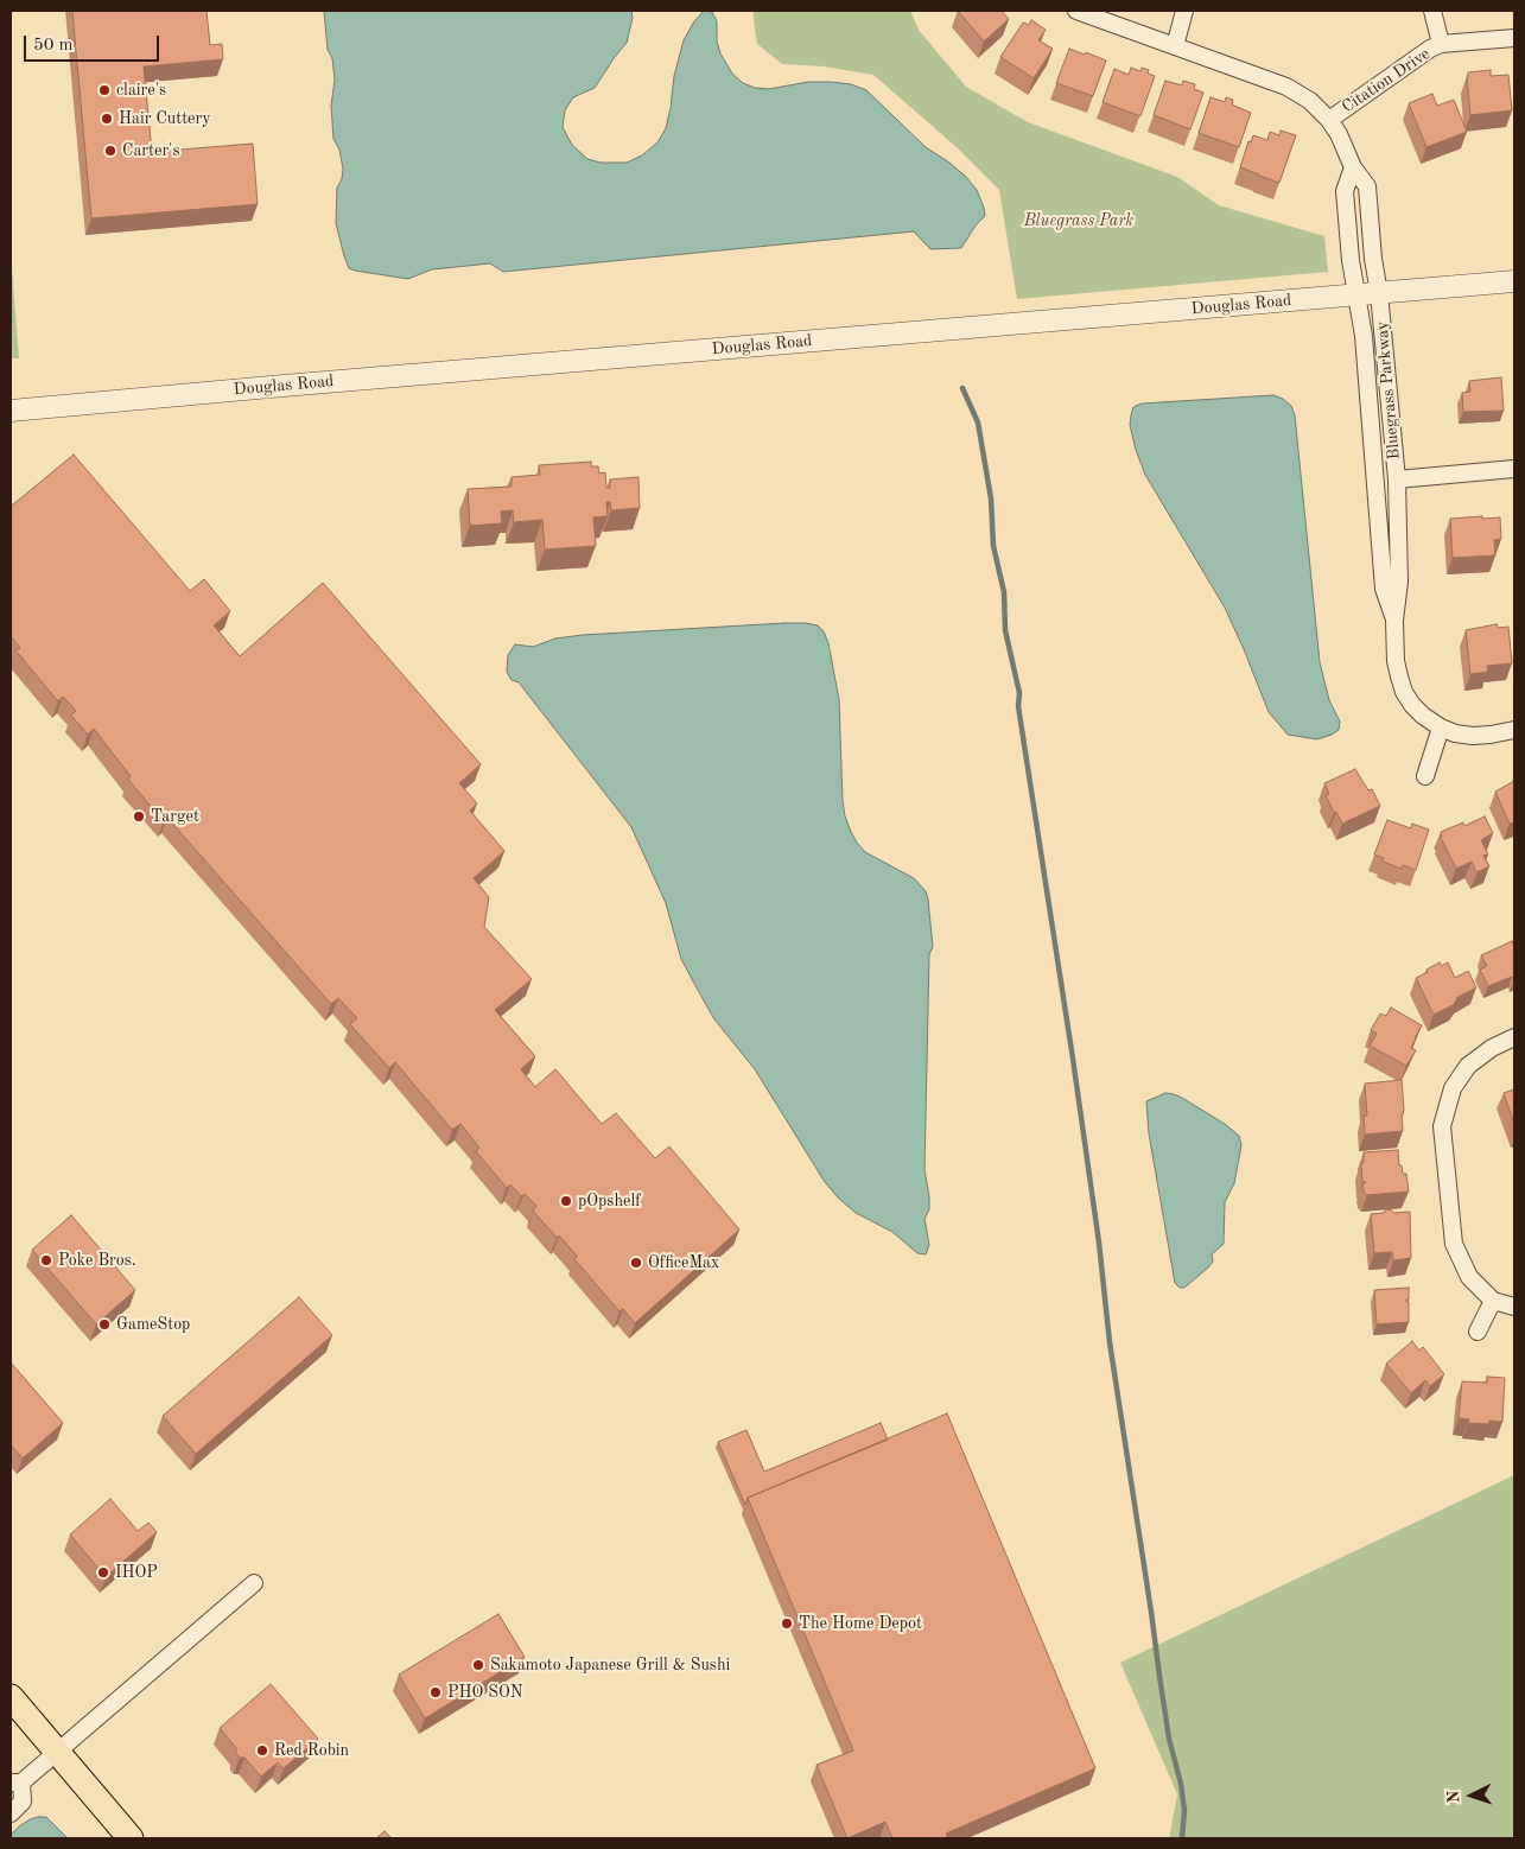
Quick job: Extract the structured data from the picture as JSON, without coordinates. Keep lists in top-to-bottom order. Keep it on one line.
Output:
{"streets":{"street":["Citation Drive","Douglas Road","Bluegrass Parkway"]},"crossings":[["Citation Drive","Bluegrass Parkway"],["Douglas Road","Bluegrass Parkway"]],"parks":["Bluegrass Park"],"places":["claire's","Hair Cuttery","Carter's","Target","pOpshelf","Poke Bros.","OfficeMax","GameStop","IHOP","The Home Depot","Sakamoto Japanese Grill & Sushi","PHO SON","Red Robin"],"scale_bar":"50 m","north":"left"}
